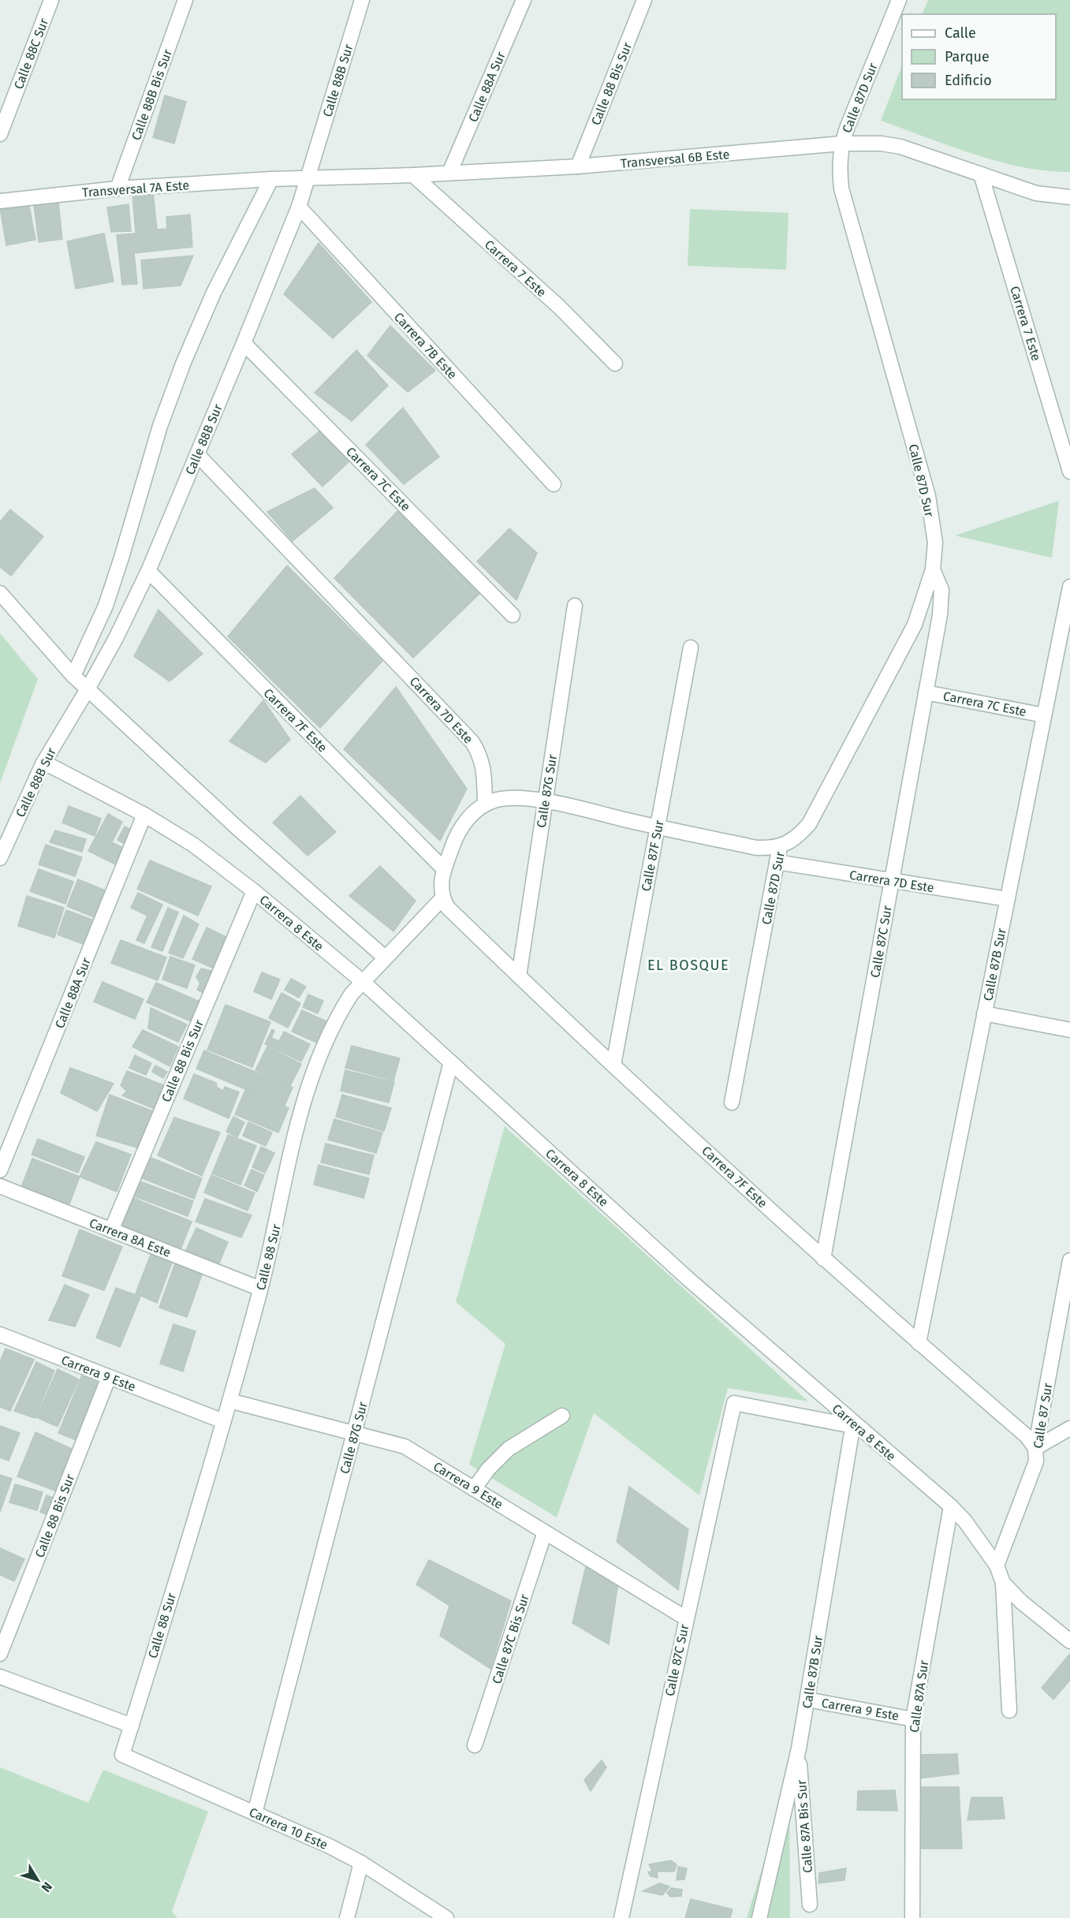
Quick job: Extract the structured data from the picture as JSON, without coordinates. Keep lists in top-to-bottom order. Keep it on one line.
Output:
{"streets":{"street":["Calle 88C Sur","Calle 88B Sur","Calle 88 Bis Sur","Calle 88A Sur","Calle 88B Bis Sur","Calle 87D Sur","Transversal 6B Este","Transversal 7A Este","Carrera 7 Este","Carrera 7B Este","Carrera 7C Este","Carrera 7D Este","Carrera 7F Este","Calle 87G Sur","Calle 87F Sur","Carrera 8 Este","Calle 87C Sur","Calle 87B Sur","Carrera 8A Este","Calle 88 Sur","Carrera 9 Este","Calle 87 Sur","Calle 87C Bis Sur","Calle 87A Sur","Calle 87A Bis Sur","Carrera 10 Este"]},"crossings":[["Calle 88B Sur","Transversal 6B Este"],["Calle 88B Sur","Carrera 7B Este"],["Calle 88B Sur","Carrera 7C Este"],["Calle 88B Sur","Carrera 7D Este"],["Calle 88B Sur","Carrera 7F Este"],["Calle 88B Sur","Carrera 8 Este"],["Calle 88 Bis Sur","Transversal 6B Este"],["Calle 88 Bis Sur","Carrera 8 Este"],["Calle 88 Bis Sur","Carrera 8A Este"],["Calle 88 Bis Sur","Carrera 9 Este"],["Calle 88A Sur","Transversal 6B Este"],["Calle 88A Sur","Carrera 8 Este"],["Calle 88B Bis Sur","Transversal 7A Este"],["Calle 87D Sur","Transversal 6B Este"],["Calle 87D Sur","Carrera 7D Este"],["Calle 87D Sur","Calle 87C Sur"],["Transversal 6B Este","Transversal 7A Este"],["Transversal 6B Este","Carrera 7 Este"],["Carrera 7C Este","Calle 87C Sur"],["Carrera 7C Este","Calle 87B Sur"],["Carrera 7D Este","Calle 87C Sur"],["Carrera 7D Este","Calle 87B Sur"],["Carrera 7F Este","Calle 87G Sur"],["Carrera 7F Este","Calle 87F Sur"],["Carrera 7F Este","Calle 87C Sur"],["Carrera 7F Este","Calle 87B Sur"],["Carrera 7F Este","Calle 88 Sur"],["Carrera 7F Este","Calle 87 Sur"],["Calle 87G Sur","Carrera 8 Este"],["Calle 87G Sur","Carrera 9 Este"],["Calle 87G Sur","Carrera 10 Este"],["Carrera 8 Este","Calle 87C Sur"],["Carrera 8 Este","Calle 87B Sur"],["Carrera 8 Este","Calle 88 Sur"],["Carrera 8 Este","Calle 87 Sur"],["Carrera 8 Este","Calle 87A Sur"],["Calle 87C Sur","Calle 87B Sur"],["Calle 87C Sur","Carrera 9 Este"],["Calle 87B Sur","Carrera 9 Este"],["Calle 87B Sur","Calle 87A Bis Sur"],["Carrera 8A Este","Calle 88 Sur"],["Calle 88 Sur","Carrera 9 Este"],["Calle 88 Sur","Carrera 10 Este"],["Carrera 9 Este","Calle 87C Bis Sur"],["Carrera 9 Este","Calle 87A Sur"]],"districts":["EL BOSQUE"],"legend":["Calle","Parque","Edificio"],"north":"bottom right"}
